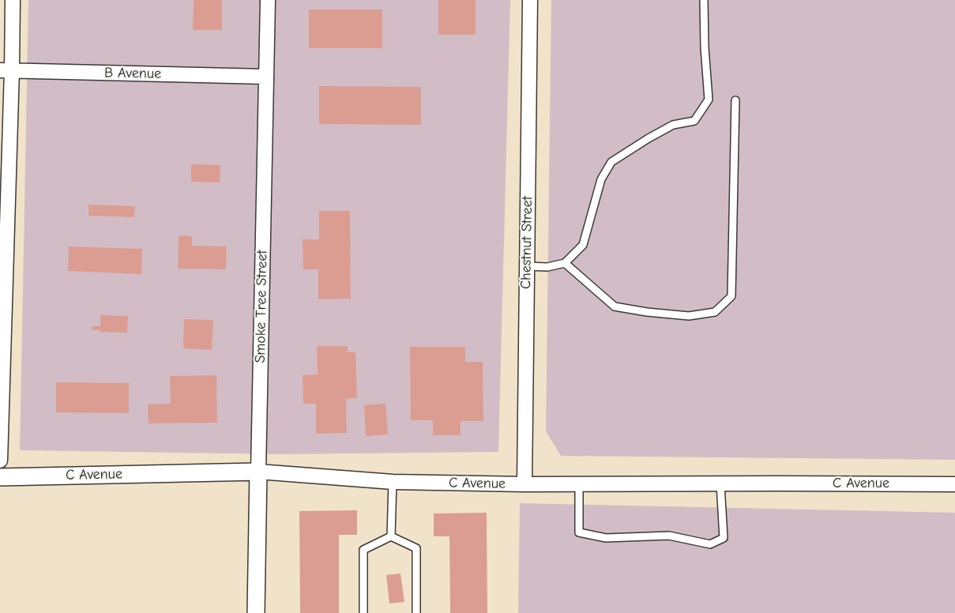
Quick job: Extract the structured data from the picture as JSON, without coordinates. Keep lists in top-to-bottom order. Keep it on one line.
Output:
{"streets":{"street":["B Avenue","Chestnut Street","Smoke Tree Street","C Avenue"]},"crossings":[["B Avenue","Smoke Tree Street"],["Chestnut Street","C Avenue"],["Smoke Tree Street","C Avenue"]]}
